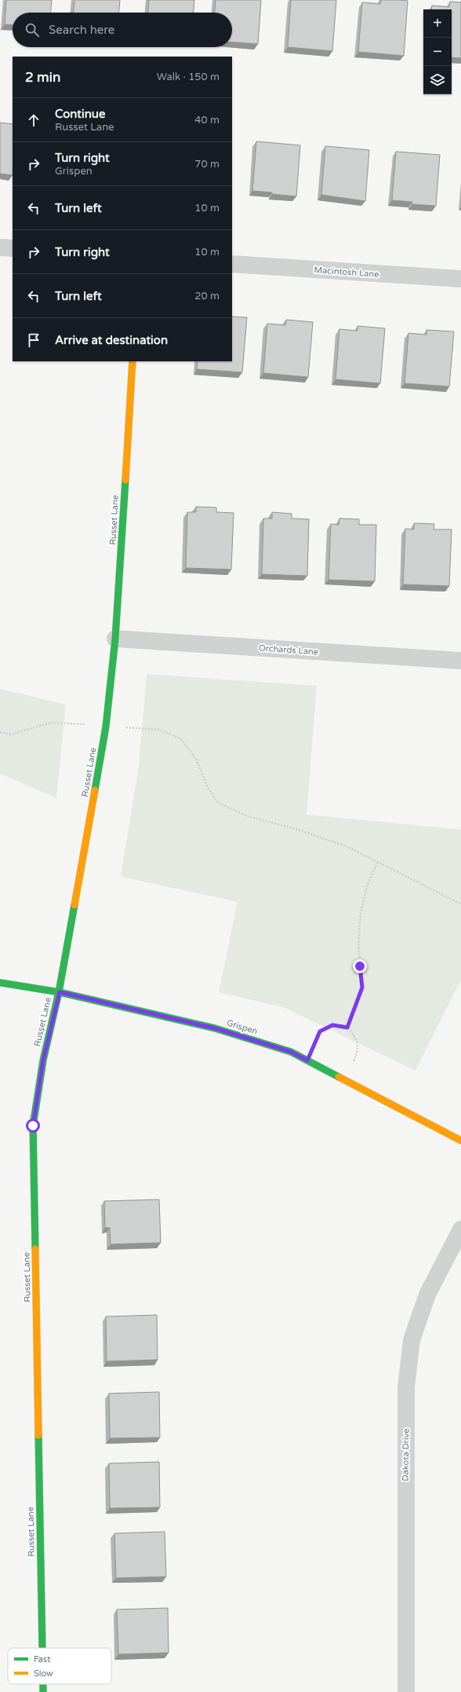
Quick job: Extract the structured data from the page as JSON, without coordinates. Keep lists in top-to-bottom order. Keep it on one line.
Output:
{"streets":{"street":["Macintosh Lane","Russet Lane","Orchards Lane","Grispen","Dakota Drive"]},"crossings":[["Russet Lane","Orchards Lane"],["Russet Lane","Grispen"]],"legend":["Fast","Slow"],"page":{"map_buttons":["+","−"],"search":"Search here","heading":["2 min","Walk · 150 m"],"list":[["Continue","Russet Lane","40 m"],["Turn right","Grispen","70 m"],["Turn left","10 m"],["Turn right","10 m"],["Turn left","20 m"],"Arrive at destination"]}}
